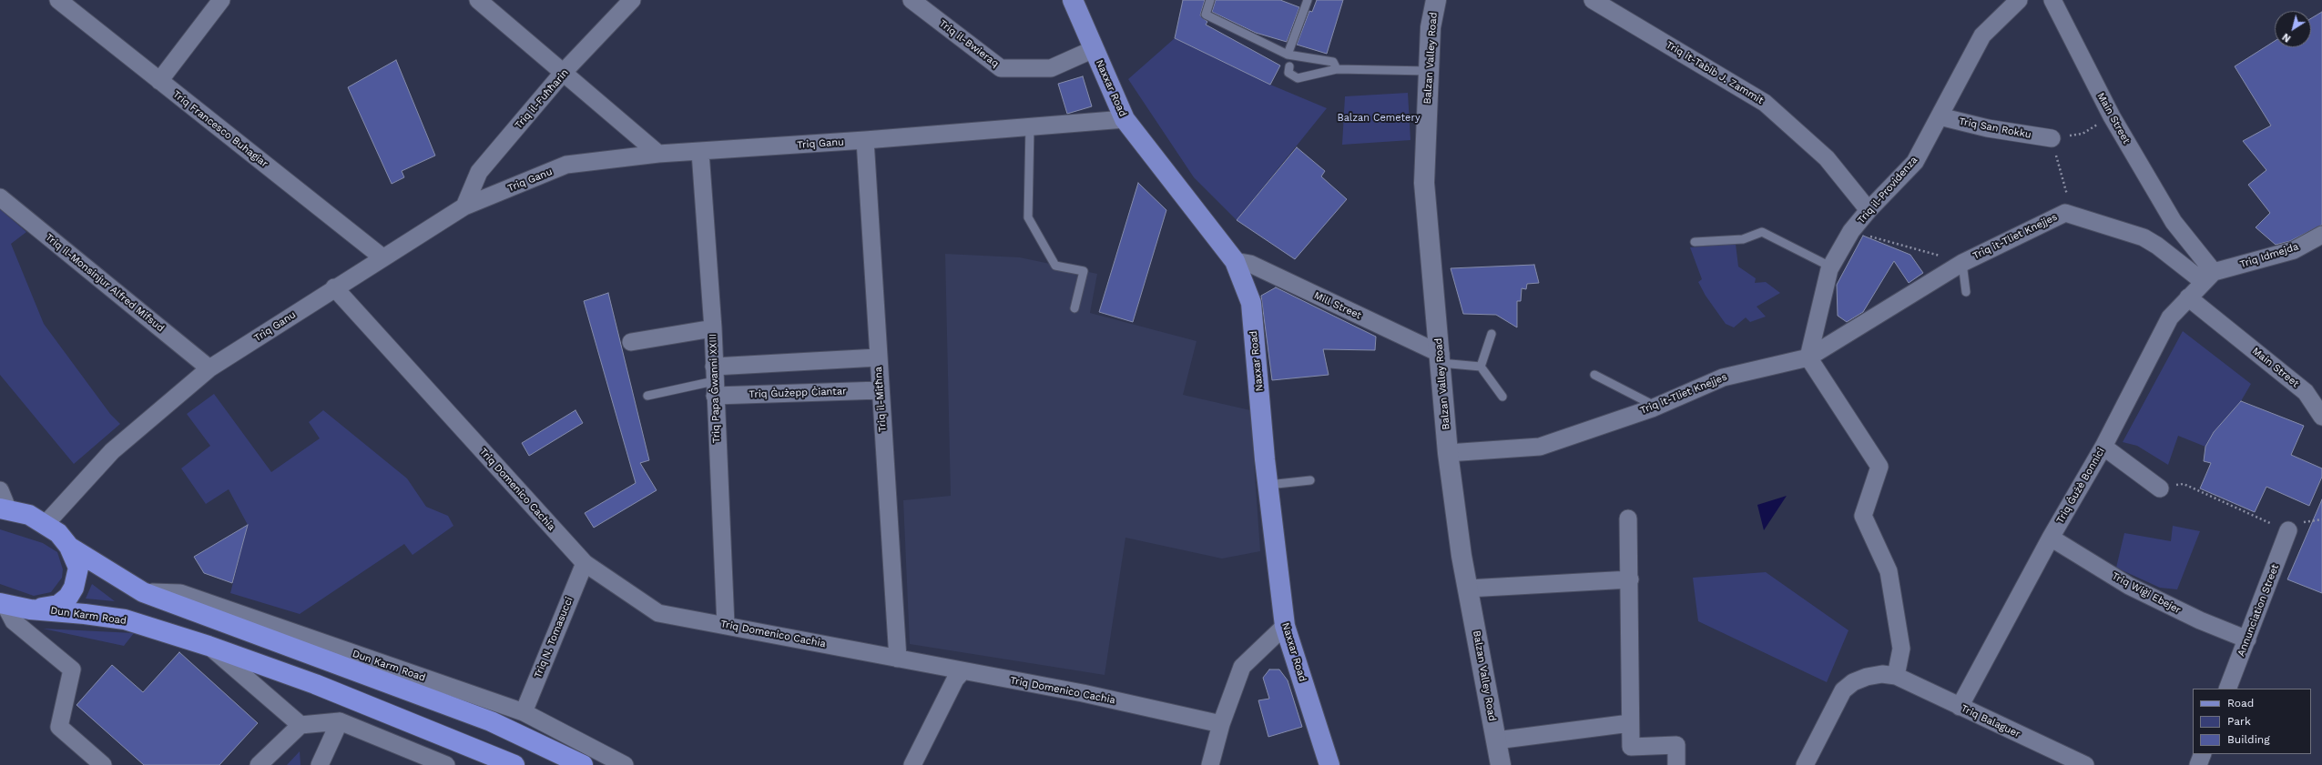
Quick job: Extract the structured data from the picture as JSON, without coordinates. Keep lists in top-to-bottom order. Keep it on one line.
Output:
{"streets":{"highway":["Dun Karm Road"],"main road":["Balzan Valley Road","Naxxar Road"],"street":["Triq il-Bwieraq","Triq it-Tabib J. Zammit","Triq il-Fuħħarin","Main Street","Triq San Rokku","Triq Francesco Buhagiar","Triq Ganu","Triq il-Providenza","Triq it-Tliet Knejjes","Triq Idmejda","Triq il-Monsinjur Alfred Mifsud","Mill Street","Triq Papa Ġwanni XXIII","Triq Ġużepp Ċiantar","Triq il-Mitħna","Triq Ġużè Bonnici","Triq Domenico Cachia","Triq Wiġi Ebejer","Annunciation Street","Triq N. Tomasucci","Triq Balaguer"]},"crossings":[["Triq il-Bwieraq","Naxxar Road"],["Balzan Valley Road","Triq it-Tliet Knejjes"],["Balzan Valley Road","Mill Street"],["Triq it-Tabib J. Zammit","Triq il-Providenza"],["Naxxar Road","Triq Ganu"],["Naxxar Road","Mill Street"],["Triq il-Fuħħarin","Triq Ganu"],["Main Street","Triq it-Tliet Knejjes"],["Main Street","Triq Idmejda"],["Main Street","Triq Ġużè Bonnici"],["Triq San Rokku","Triq il-Providenza"],["Triq Francesco Buhagiar","Triq Ganu"],["Triq Ganu","Triq il-Monsinjur Alfred Mifsud"],["Triq Ganu","Triq Papa Ġwanni XXIII"],["Triq Ganu","Triq il-Mitħna"],["Triq Ganu","Triq Domenico Cachia"],["Triq Ganu","Dun Karm Road"],["Triq il-Providenza","Triq it-Tliet Knejjes"],["Triq it-Tliet Knejjes","Triq Idmejda"],["Triq it-Tliet Knejjes","Triq Ġużè Bonnici"],["Triq Idmejda","Triq Ġużè Bonnici"],["Triq Papa Ġwanni XXIII","Triq Ġużepp Ċiantar"],["Triq Papa Ġwanni XXIII","Triq Domenico Cachia"],["Triq Ġużepp Ċiantar","Triq il-Mitħna"],["Triq il-Mitħna","Triq Domenico Cachia"],["Triq Ġużè Bonnici","Triq Wiġi Ebejer"],["Triq Ġużè Bonnici","Triq Balaguer"],["Triq Domenico Cachia","Triq N. Tomasucci"],["Triq Wiġi Ebejer","Annunciation Street"],["Dun Karm Road","Triq N. Tomasucci"]],"parks":["Balzan Cemetery"],"legend":["Road","Park","Building"],"north":"bottom left"}
